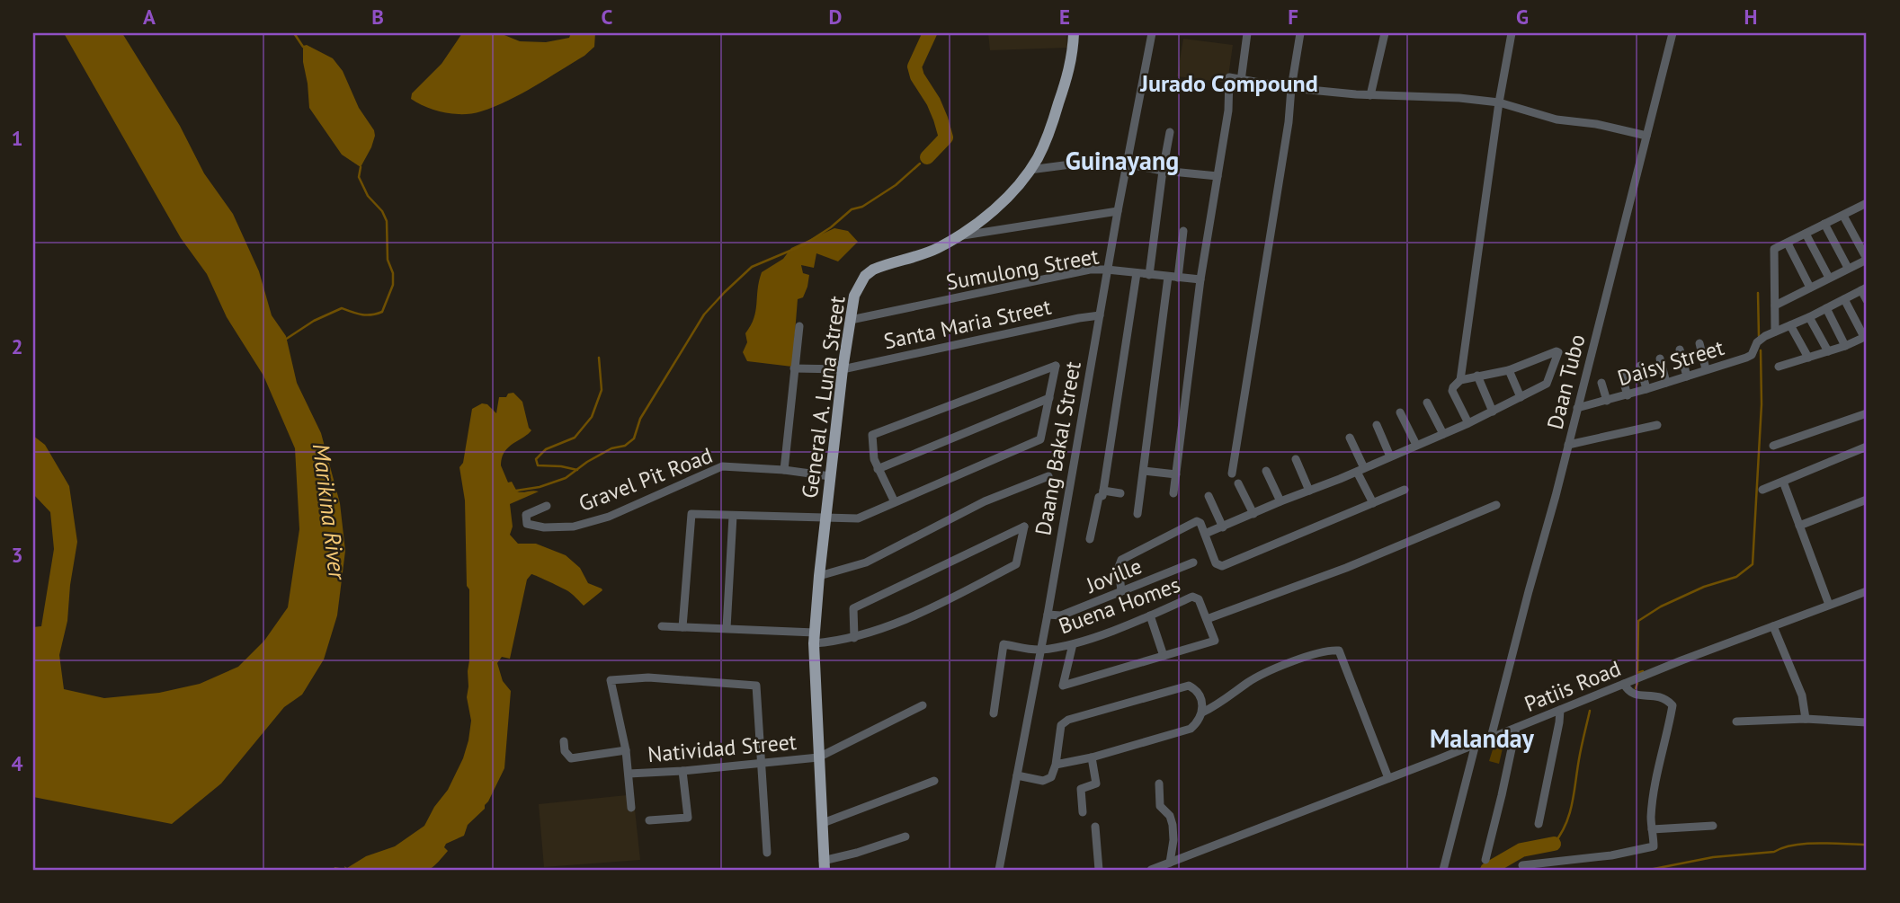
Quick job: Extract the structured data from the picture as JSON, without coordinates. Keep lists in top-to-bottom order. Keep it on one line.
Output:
{"streets":{"main road":["General A. Luna Street"],"street":["Sumulong Street","Santa Maria Street","Daisy Street","Daan Tubo","Daang Bakal Street","Gravel Pit Road","Joville","Buena Homes","Patiis Road","Natividad Street"]},"crossings":[["Sumulong Street","General A. Luna Street"],["Sumulong Street","Daang Bakal Street"],["Santa Maria Street","General A. Luna Street"],["Santa Maria Street","Daang Bakal Street"],["Daisy Street","Daan Tubo"],["Daan Tubo","Patiis Road"],["General A. Luna Street","Gravel Pit Road"],["General A. Luna Street","Natividad Street"],["Daang Bakal Street","Joville"],["Daang Bakal Street","Buena Homes"]],"districts":["Jurado Compound","Guinayang","Malanday"],"water":["Marikina River"],"grid":{"columns":["A","B","C","D","E","F","G","H"],"rows":["1","2","3","4"]}}
